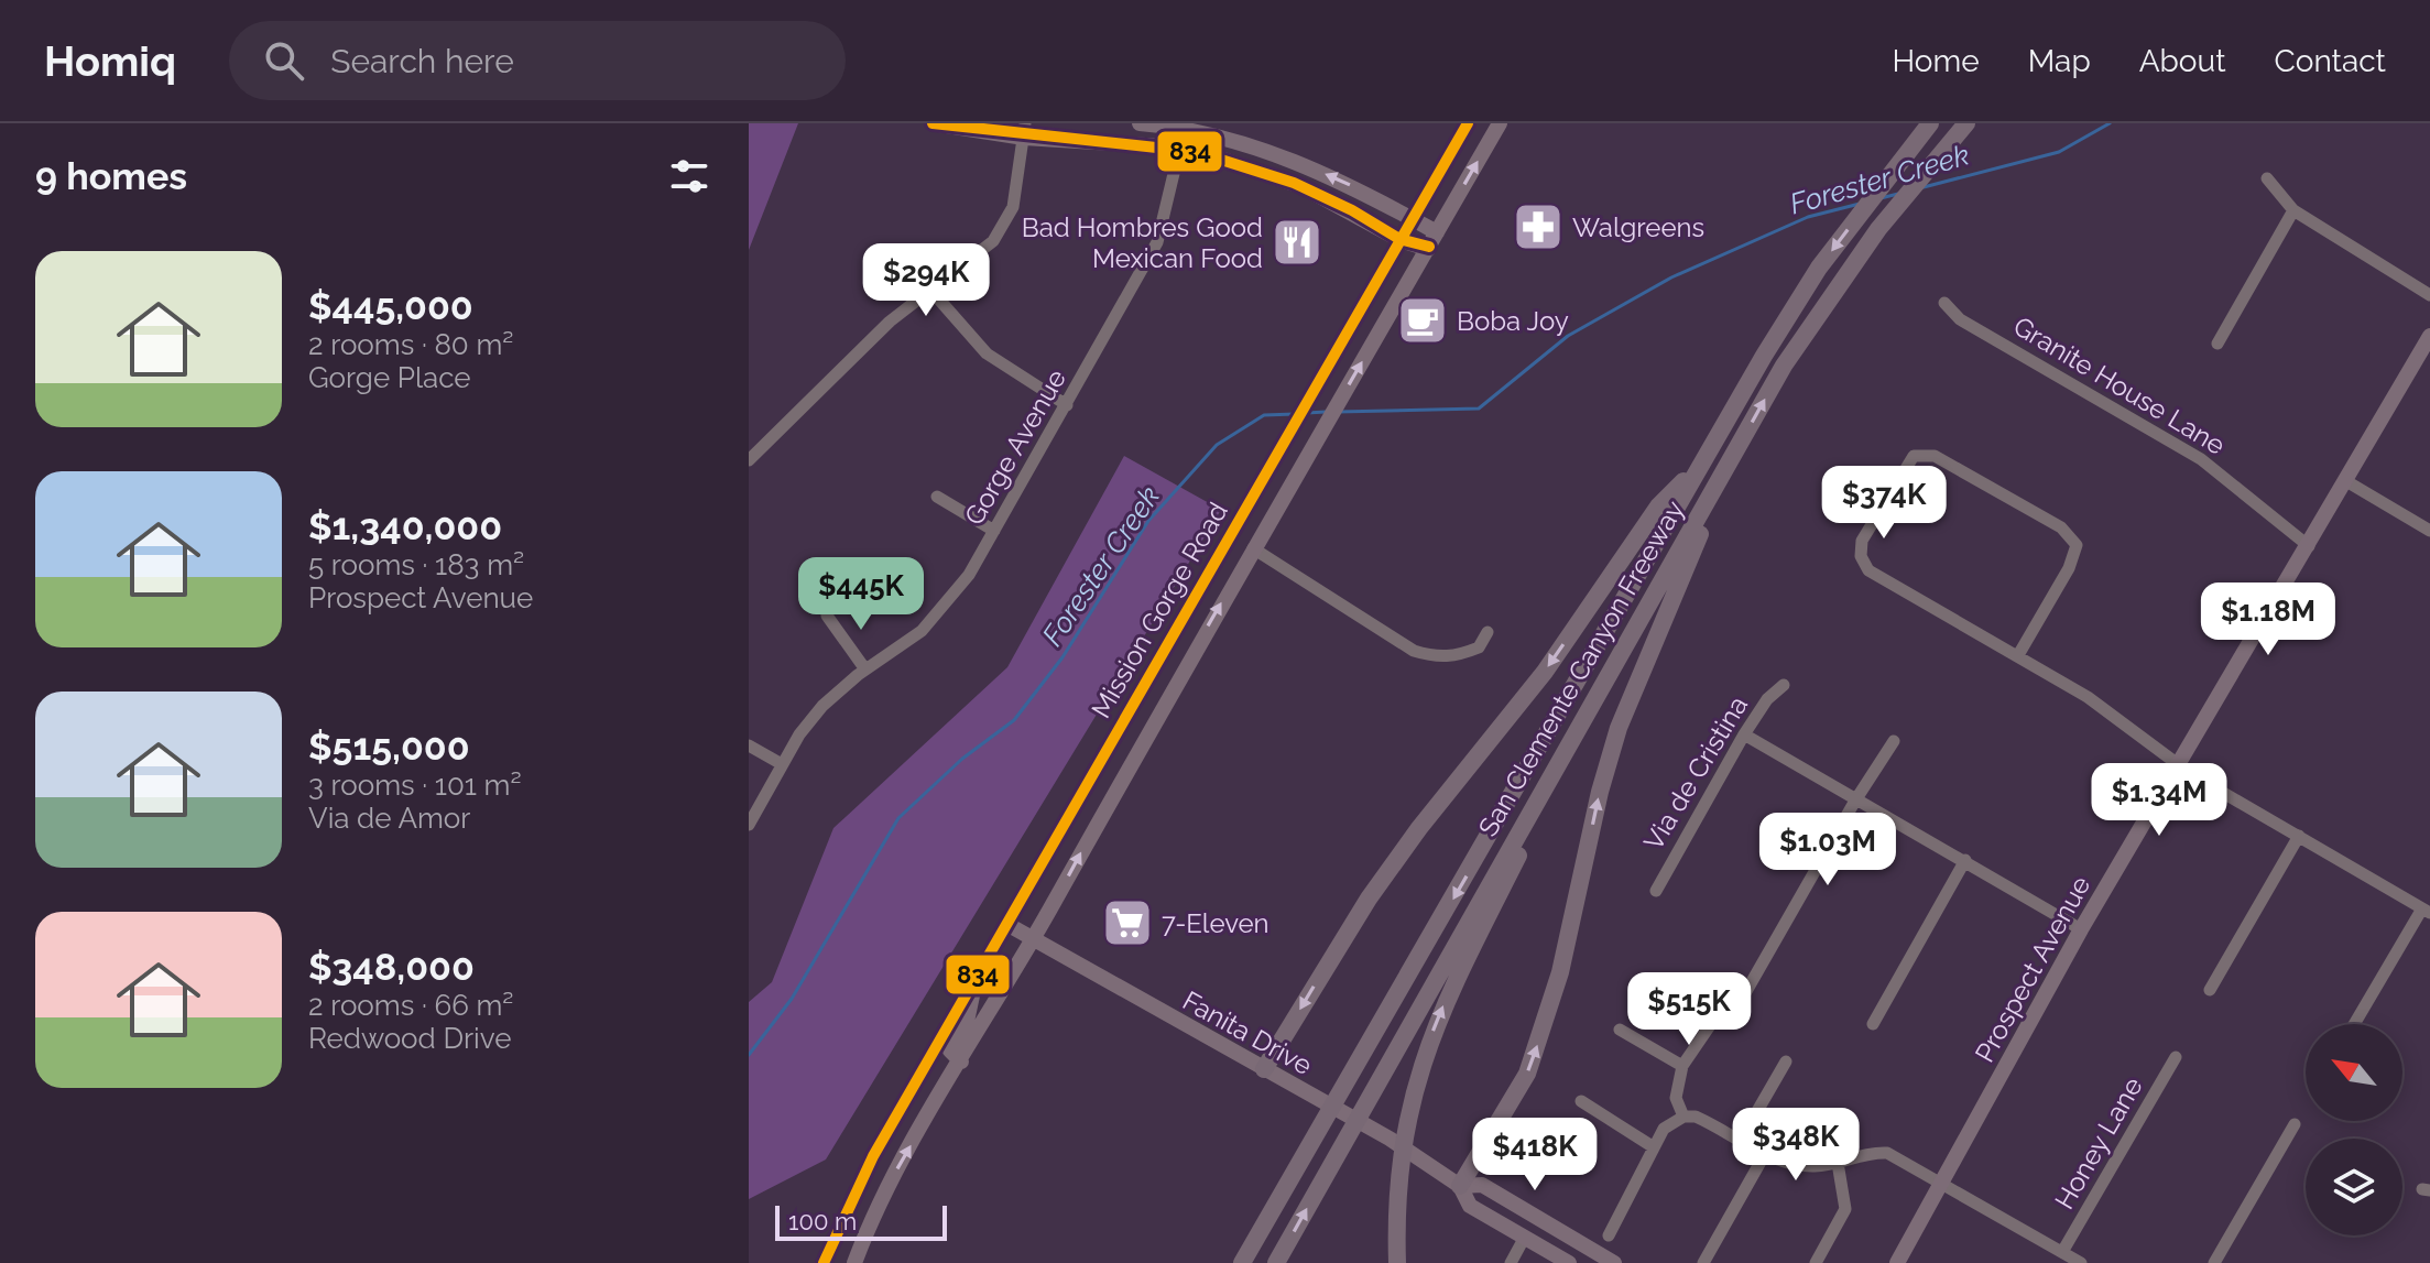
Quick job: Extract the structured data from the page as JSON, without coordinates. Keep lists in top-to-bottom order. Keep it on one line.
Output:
{"streets":{"highway":["San Clemente Canyon Freeway"],"main road":["Mission Gorge Road","Prospect Avenue","Fanita Drive"],"street":["Granite House Lane","Gorge Avenue","Via de Cristina","Honey Lane"]},"crossings":[["Granite House Lane","Prospect Avenue"],["Mission Gorge Road","Fanita Drive"]],"water":["Forester Creek"],"places":{"pharmacy":["Walgreens"],"restaurant":["Bad Hombres Good Mexican Food"],"cafe":["Boba Joy"],"supermarket":["7-Eleven"]},"lines":["transit line 834"],"scale_bar":"100 m","north":"top left","page":{"header":"Homiq","search":"Search here","nav":["Home","Map","About","Contact"],"heading":"9 homes","list":[{"name":"$445,000","note":"2 rooms · 80 m² · Gorge Place"},{"name":"$1,340,000","note":"5 rooms · 183 m² · Prospect Avenue"},{"name":"$515,000","note":"3 rooms · 101 m² · Via de Amor"},{"name":"$348,000","note":"2 rooms · 66 m² · Redwood Drive"}],"price":["$294K","$374K","$445K","$1.18M","$1.34M","$1.03M","$515K","$348K","$418K"],"scale":"100 m"}}
